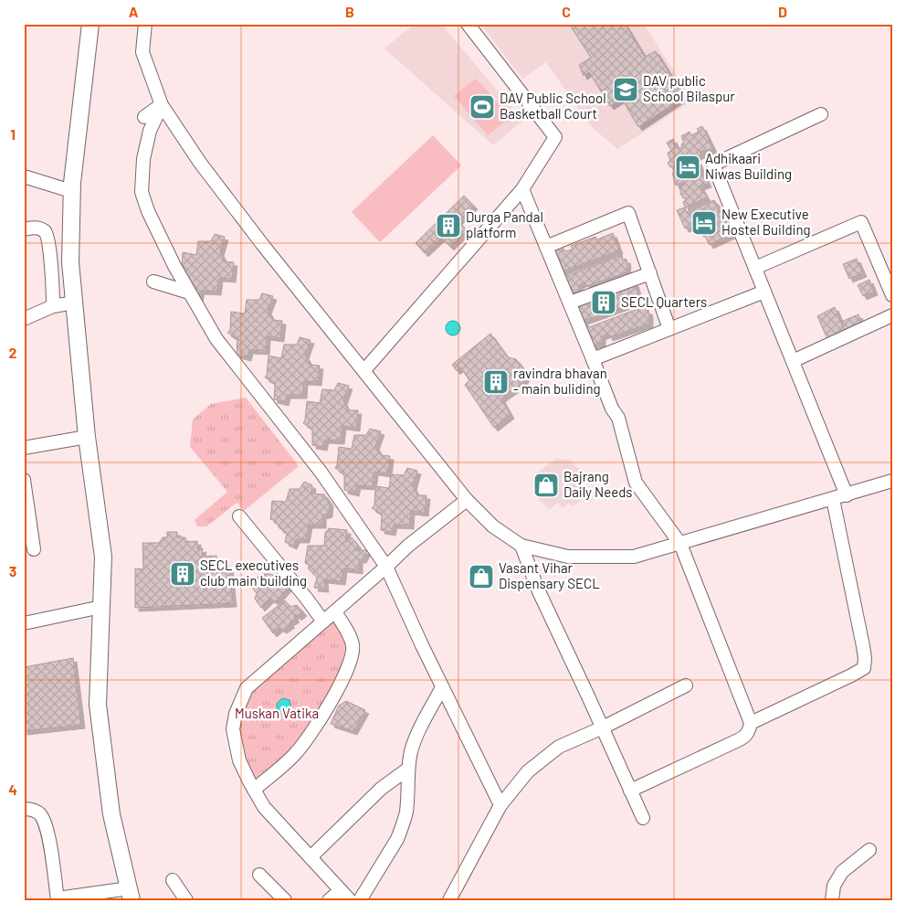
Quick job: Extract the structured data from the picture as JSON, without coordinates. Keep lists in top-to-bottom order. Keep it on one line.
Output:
{"parks":["Muskan Vatika"],"places":{"school or university":["DAV public School Bilaspur"],"sports":["DAV Public School Basketball Court"],"hotel":["Adhikaari Niwas Building","New Executive Hostel Building"],"building":["Durga Pandal platform","SECL Quarters","ravindra bhavan - main buliding","SECL executives club main building"],"shop":["Bajrang Daily Needs","Vasant Vihar Dispensary SECL"]},"grid":{"columns":["A","B","C","D"],"rows":["1","2","3","4"]}}
